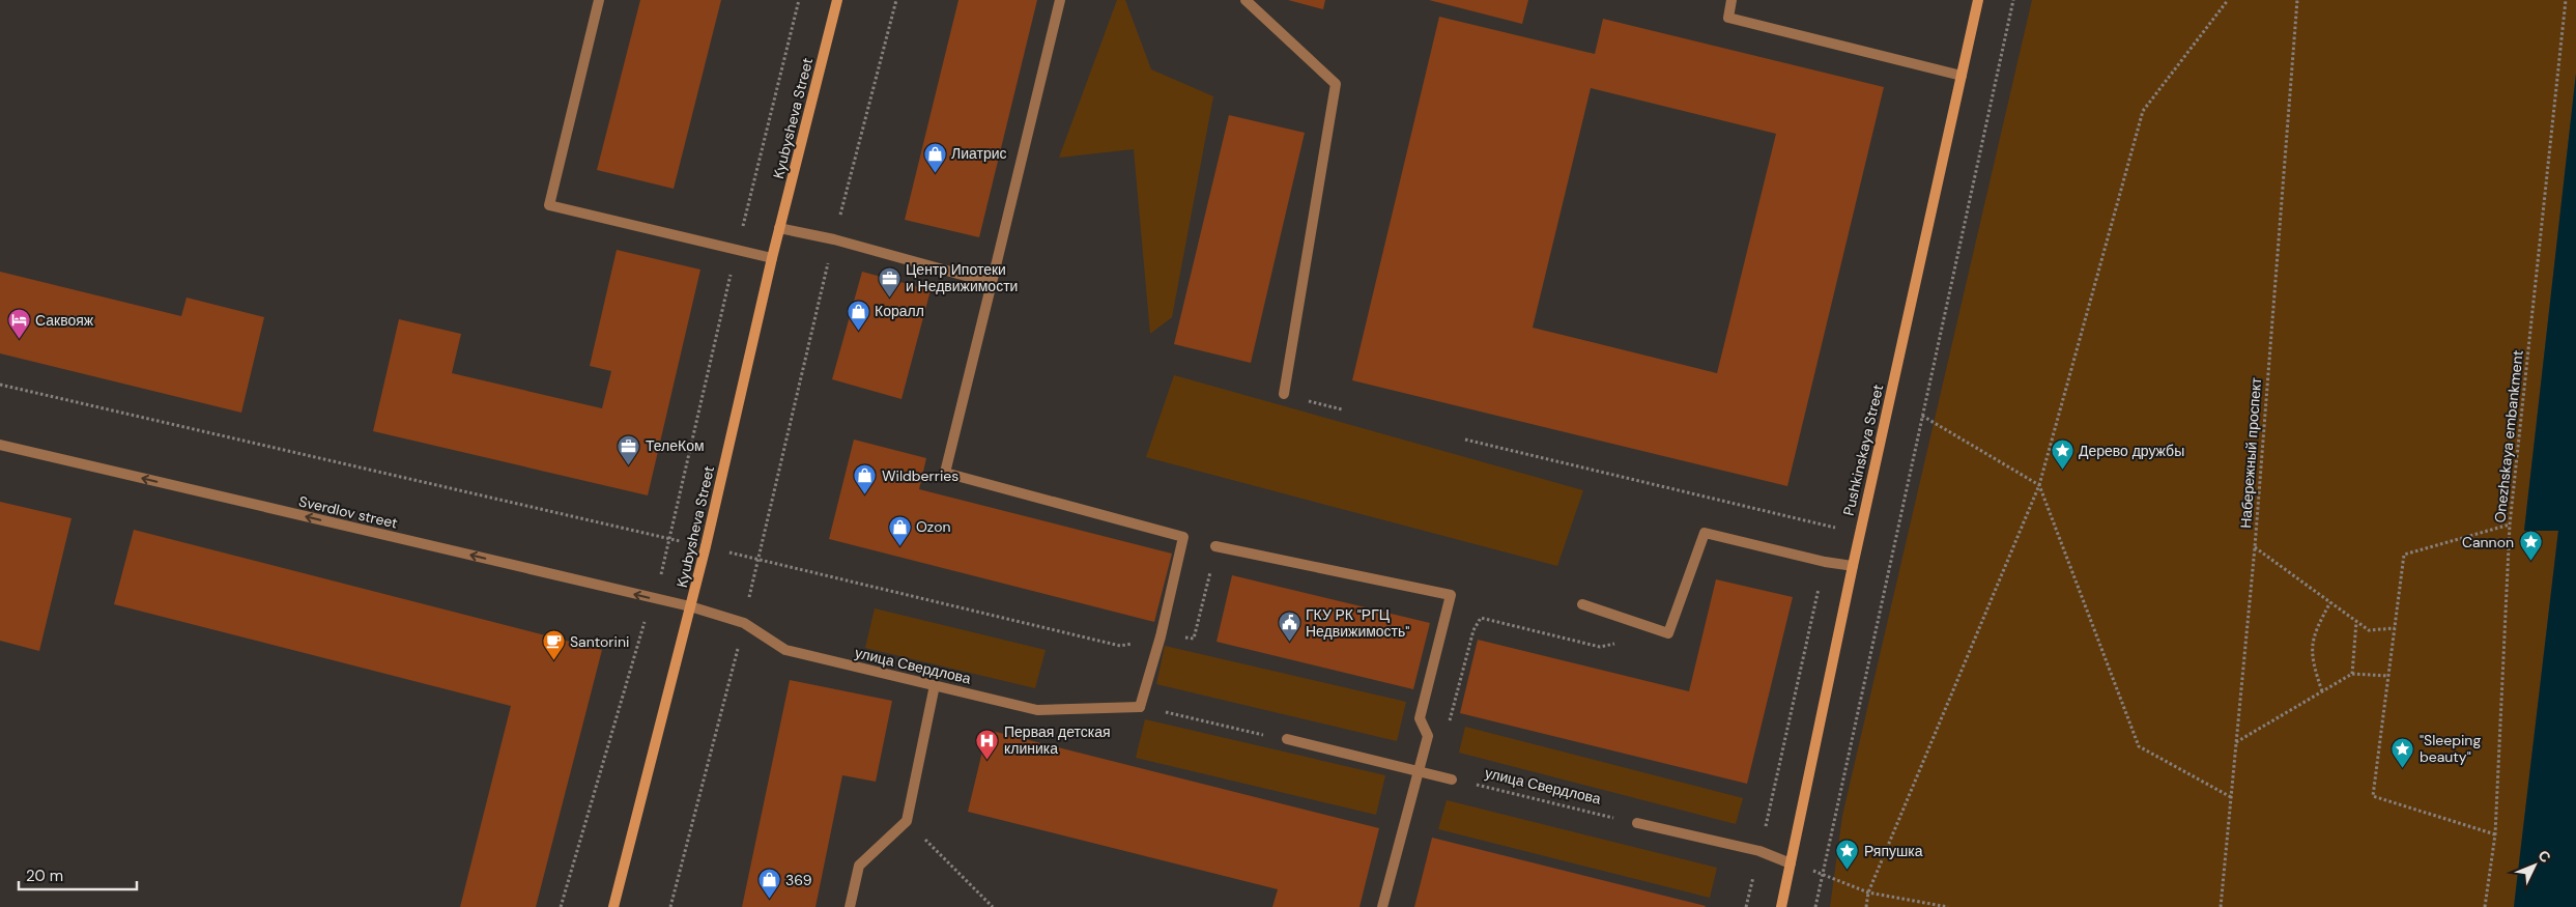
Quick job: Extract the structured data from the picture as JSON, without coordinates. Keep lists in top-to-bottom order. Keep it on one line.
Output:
{"streets":{"main road":["Kyubysheva Street","Pushkinskaya Street"],"street":["Sverdlov street","улица Свердлова"],"path":["Onezhskaya embankment","Набережный проспект"]},"crossings":[["Kyubysheva Street","Sverdlov street"],["Kyubysheva Street","улица Свердлова"],["Sverdlov street","улица Свердлова"]],"one_way":["Sverdlov street"],"places":{"shop":["Лиатрис","Коралл","Wildberries","Ozon","369"],"office":["Центр Ипотеки и Недвижимости","ТелеКом"],"hotel":["Саквояж"],"place":["Дерево дружбы","Cannon","\"Sleeping beauty\"","Ряпушка"],"public building":["ГКУ РК \"РГЦ Недвижимость\""],"cafe":["Santorini"],"hospital":["Первая детская клиника"]},"scale_bar":"20 m","north":"top right"}
